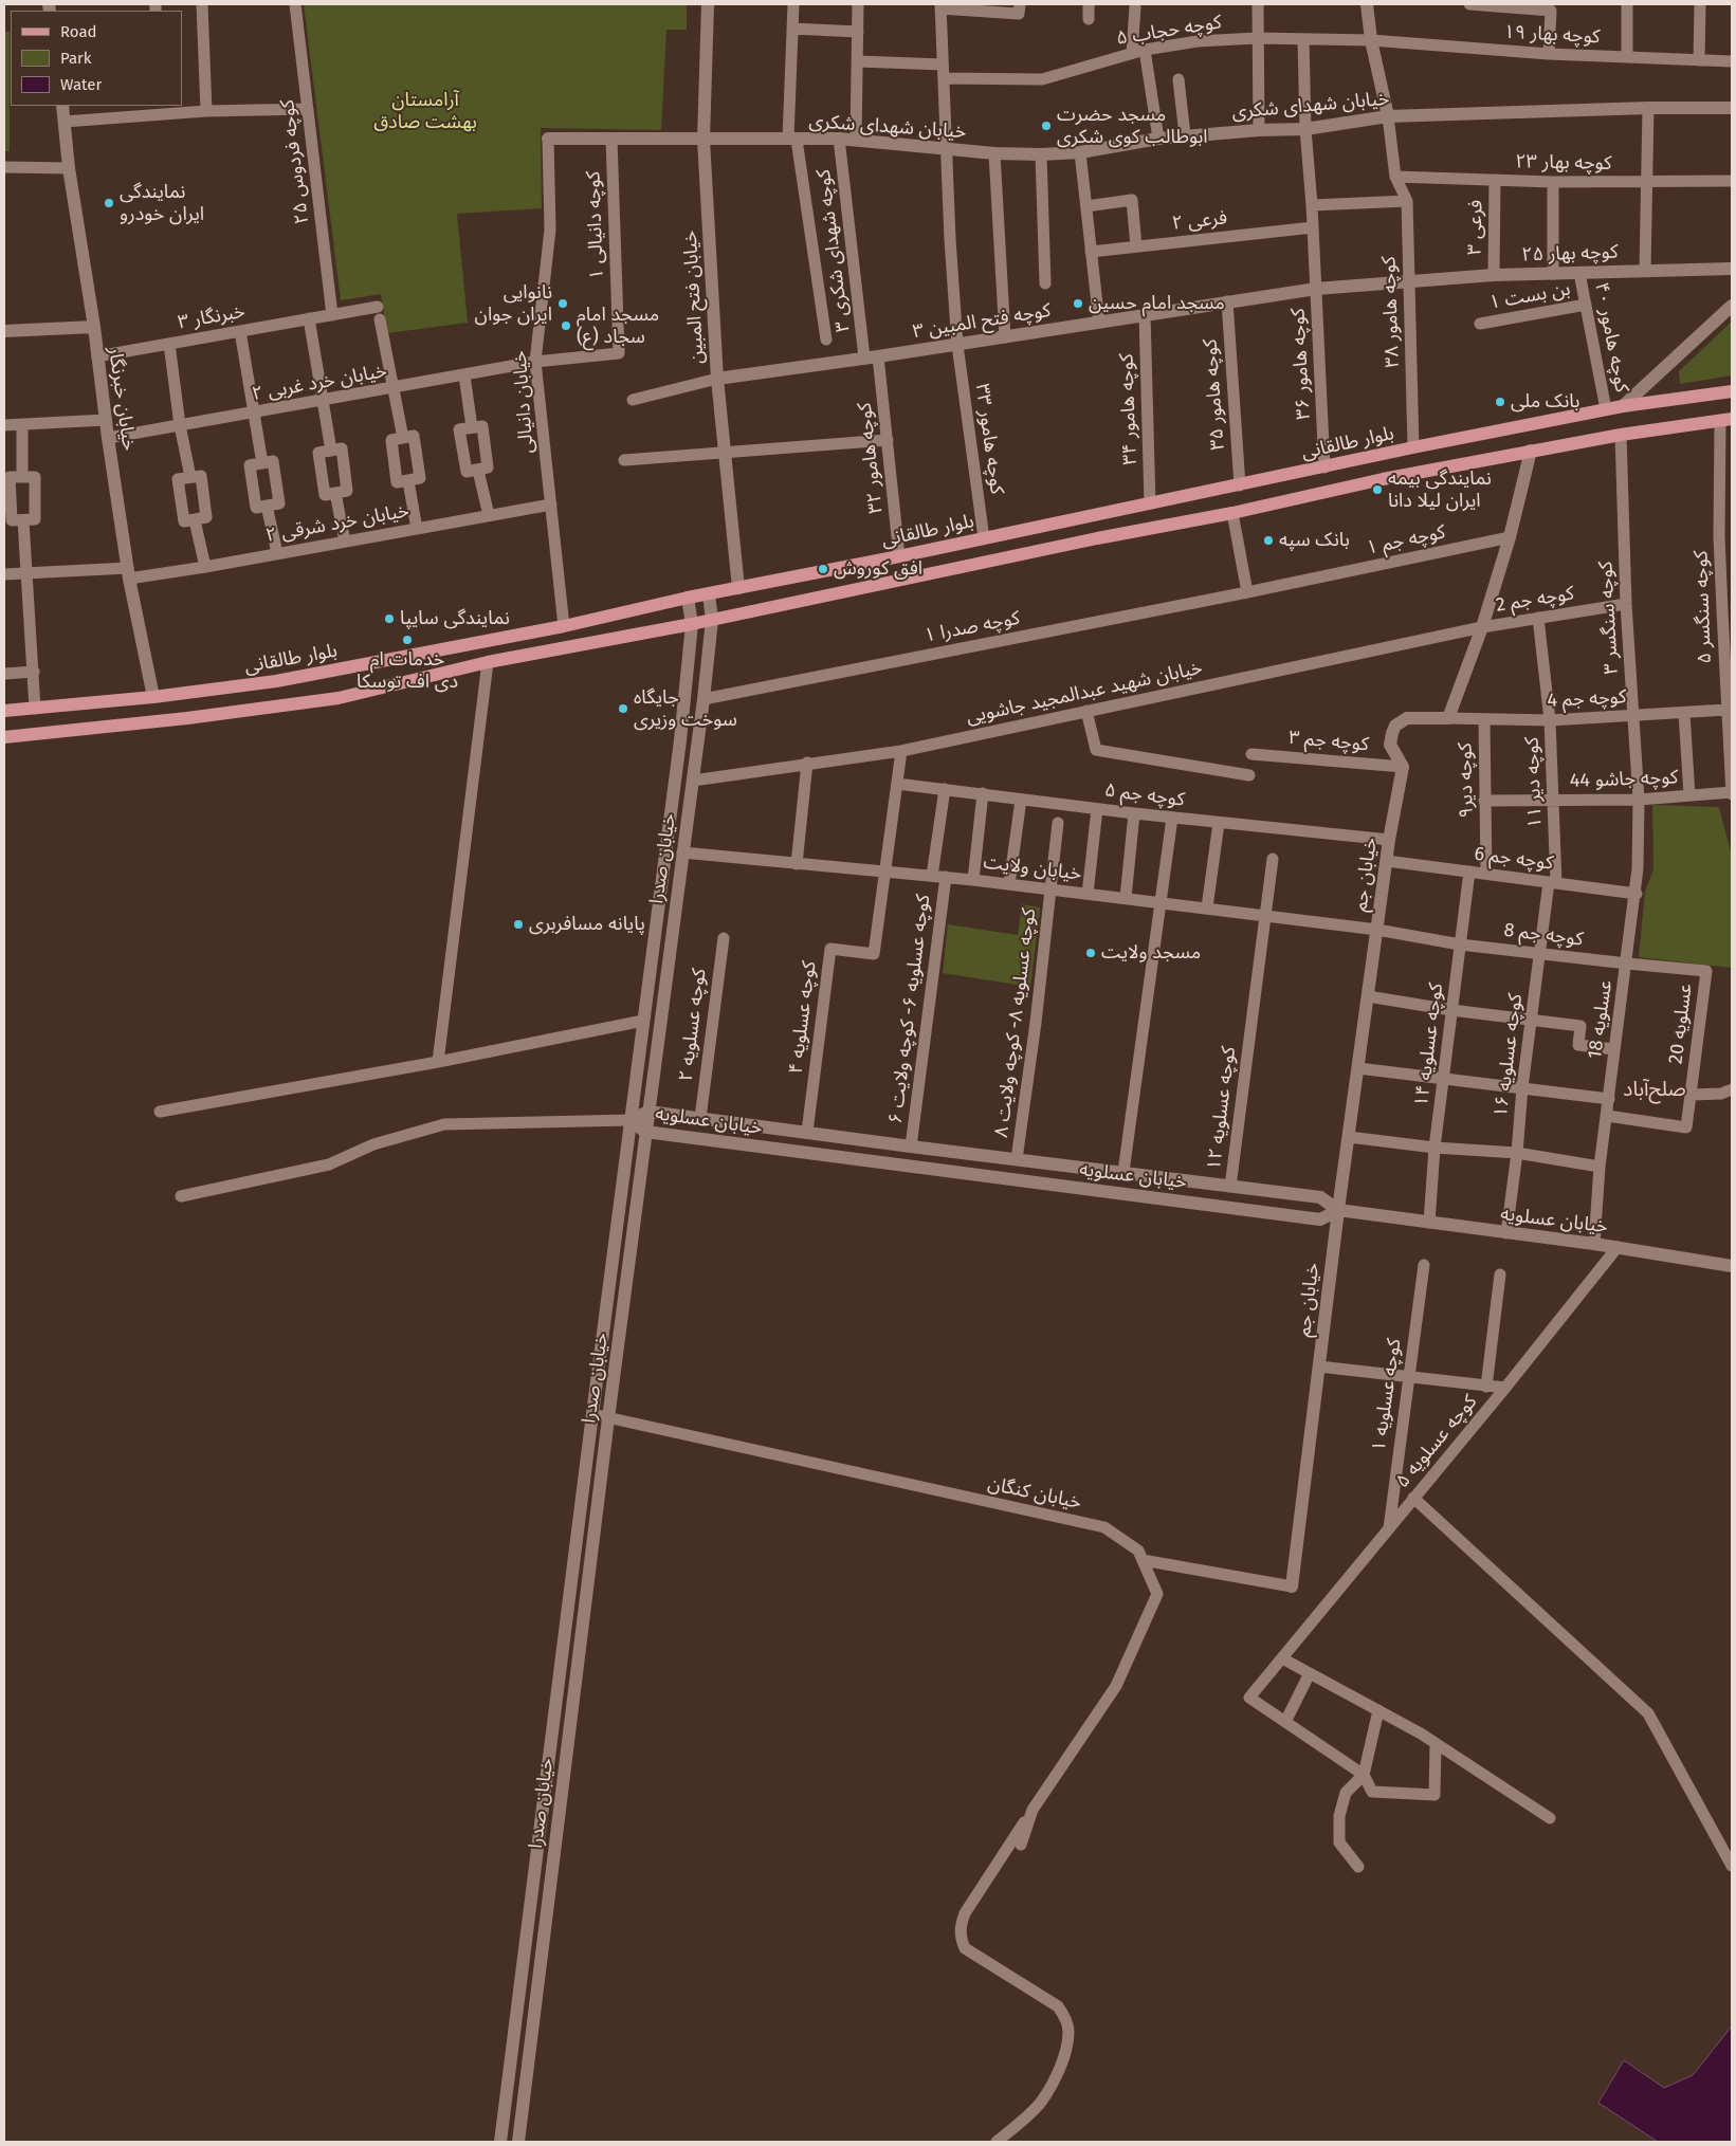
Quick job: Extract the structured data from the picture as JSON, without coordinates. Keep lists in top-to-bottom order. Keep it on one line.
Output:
{"streets":{"main road":["بلوار طالقانی"],"street":["کوچه حجاب ۵","کوچه بهار ۱۹","خیابان شهدای شکری","کوچه فردوس ۲۵","کوچه بهار ۲۳","فرعی ۲","کوچه دانیالی ۱","فرعی ۳","کوچه شهدای شکری ۳","کوچه بهار ۲۵","بن بست ۱","خیابان فتح المبین","کوچه هامور ۳۸","خبرنگار ۳","کوچه فتح المبین ۳","کوچه هامور ۴۰","کوچه هامور ۳۶","خیابان خرد غربی ۲","کوچه هامور ۳۵","خیابان خبرنگار","خیابان دانیالی","کوچه هامور ۳۴","کوچه هامور ۳۳","کوچه هامور ۳۲","خیابان خرد شرقی ۲","کوچه جم ۱","کوچه جم 2","کوچه سنگسر ۵","کوچه سنگسر ۳","کوچه صدرا ۱","خیابان شهید عبدالمجید جاشویی","کوچه جم 4","کوچه جم ۳","کوچه جاشو 44","کوچه دیر۹","کوچه دیر ۱۱","کوچه جم ۵","خیابان صدرا","کوچه جم 6","خیابان ولایت","خیابان جم","کوچه جم 8","کوچه عسلویه ۶- کوچه ولایت ۶","کوچه عسلویه ۴","عسلویه 18","کوچه عسلویه ۸- کوچه ولایت ۸","عسلویه 20","کوچه عسلویه ۲","کوچه عسلویه ۱۴","کوچه عسلویه ۱۶","کوچه عسلویه ۱۲","خیابان عسلویه","کوچه عسلویه ۱","کوچه عسلویه ۵","خیابان کنگان"]},"crossings":[["کوچه حجاب ۵","کوچه بهار ۱۹"],["کوچه حجاب ۵","کوچه هامور ۳۶"],["کوچه حجاب ۵","کوچه هامور ۳۳"],["خیابان شهدای شکری","کوچه شهدای شکری ۳"],["خیابان شهدای شکری","خیابان فتح المبین"],["خیابان شهدای شکری","کوچه هامور ۳۸"],["خیابان شهدای شکری","کوچه هامور ۳۶"],["خیابان شهدای شکری","خیابان دانیالی"],["خیابان شهدای شکری","کوچه هامور ۳۳"],["کوچه فردوس ۲۵","خبرنگار ۳"],["کوچه بهار ۲۳","فرعی ۳"],["کوچه بهار ۲۳","کوچه هامور ۳۸"],["فرعی ۲","کوچه هامور ۳۶"],["کوچه دانیالی ۱","خیابان خرد غربی ۲"],["کوچه دانیالی ۱","خیابان دانیالی"],["فرعی ۳","کوچه بهار ۲۵"],["کوچه شهدای شکری ۳","کوچه فتح المبین ۳"],["کوچه شهدای شکری ۳","کوچه هامور ۳۲"],["کوچه بهار ۲۵","کوچه هامور ۳۸"],["کوچه بهار ۲۵","کوچه فتح المبین ۳"],["کوچه بهار ۲۵","کوچه هامور ۴۰"],["بن بست ۱","کوچه هامور ۴۰"],["خیابان فتح المبین","کوچه فتح المبین ۳"],["خیابان فتح المبین","خیابان دانیالی"],["خیابان فتح المبین","بلوار طالقانی"],["کوچه هامور ۳۸","کوچه فتح المبین ۳"],["کوچه هامور ۳۸","بلوار طالقانی"],["خبرنگار ۳","خیابان خبرنگار"],["کوچه فتح المبین ۳","کوچه هامور ۳۶"],["کوچه فتح المبین ۳","کوچه هامور ۳۵"],["کوچه فتح المبین ۳","کوچه هامور ۳۴"],["کوچه فتح المبین ۳","کوچه هامور ۳۳"],["کوچه فتح المبین ۳","کوچه هامور ۳۲"],["کوچه هامور ۴۰","بلوار طالقانی"],["کوچه هامور ۳۶","بلوار طالقانی"],["خیابان خرد غربی ۲","خیابان خبرنگار"],["خیابان خرد غربی ۲","خیابان دانیالی"],["کوچه هامور ۳۵","بلوار طالقانی"],["خیابان خبرنگار","بلوار طالقانی"],["خیابان خبرنگار","خیابان خرد شرقی ۲"],["خیابان دانیالی","بلوار طالقانی"],["خیابان دانیالی","خیابان خرد شرقی ۲"],["کوچه هامور ۳۴","بلوار طالقانی"],["کوچه هامور ۳۳","بلوار طالقانی"],["بلوار طالقانی","کوچه هامور ۳۲"],["بلوار طالقانی","خیابان صدرا"],["کوچه جم ۱","کوچه صدرا ۱"],["کوچه جم 2","کوچه سنگسر ۳"],["کوچه جم 2","خیابان شهید عبدالمجید جاشویی"],["کوچه جم 2","کوچه دیر ۱۱"],["کوچه سنگسر ۵","کوچه جم 4"],["کوچه سنگسر ۵","کوچه جاشو 44"],["کوچه سنگسر ۳","کوچه جم 4"],["کوچه سنگسر ۳","کوچه جاشو 44"],["کوچه سنگسر ۳","عسلویه 18"],["کوچه صدرا ۱","خیابان صدرا"],["خیابان شهید عبدالمجید جاشویی","خیابان صدرا"],["کوچه جم 4","کوچه دیر۹"],["کوچه جم 4","کوچه دیر ۱۱"],["کوچه جم ۳","خیابان جم"],["کوچه جاشو 44","کوچه دیر۹"],["کوچه جاشو 44","کوچه دیر ۱۱"],["کوچه جاشو 44","عسلویه 18"],["کوچه دیر۹","کوچه جم 6"],["کوچه دیر ۱۱","کوچه جم 6"],["کوچه دیر ۱۱","کوچه عسلویه ۱۶"],["کوچه جم ۵","خیابان جم"],["خیابان صدرا","خیابان ولایت"],["خیابان صدرا","خیابان عسلویه"],["خیابان صدرا","خیابان کنگان"],["کوچه جم 6","خیابان جم"],["کوچه جم 6","عسلویه 18"],["کوچه جم 6","کوچه عسلویه ۱۴"],["کوچه جم 6","کوچه عسلویه ۱۶"],["خیابان ولایت","خیابان جم"],["خیابان ولایت","کوچه جم 8"],["خیابان ولایت","کوچه عسلویه ۶- کوچه ولایت ۶"],["خیابان ولایت","کوچه عسلویه ۴"],["خیابان ولایت","کوچه عسلویه ۸- کوچه ولایت ۸"],["خیابان ولایت","کوچه عسلویه ۱۲"],["خیابان جم","کوچه جم 8"],["خیابان جم","خیابان عسلویه"],["کوچه جم 8","عسلویه 18"],["کوچه جم 8","عسلویه 20"],["کوچه جم 8","کوچه عسلویه ۱۴"],["کوچه جم 8","کوچه عسلویه ۱۶"],["کوچه عسلویه ۶- کوچه ولایت ۶","خیابان عسلویه"],["کوچه عسلویه ۴","خیابان عسلویه"],["عسلویه 18","عسلویه 20"],["عسلویه 18","خیابان عسلویه"],["کوچه عسلویه ۸- کوچه ولایت ۸","خیابان عسلویه"],["کوچه عسلویه ۲","خیابان عسلویه"],["کوچه عسلویه ۱۴","خیابان عسلویه"],["کوچه عسلویه ۱۶","خیابان عسلویه"],["کوچه عسلویه ۱۲","خیابان عسلویه"],["خیابان عسلویه","کوچه عسلویه ۵"],["کوچه عسلویه ۱","کوچه عسلویه ۵"]],"districts":["صلح‌آباد"],"parks":["آرامستان بهشت صادق"],"places":["مسجد حضرت ابوطالب کوی شکری","نمایندگی ایران خودرو","نانوایی ایران جوان","مسجد امام حسین","مسجد امام سجاد (ع)","بانک ملی","نمایندگی بیمه ایران لیلا دانا","بانک سپه","افق کوروش","نمایندگی سایپا","خدمات ام دی اف توسکا","جایگاه سوخت وزیری","پایانه مسافربری","مسجد ولایت"],"legend":["Road","Park","Water"]}
